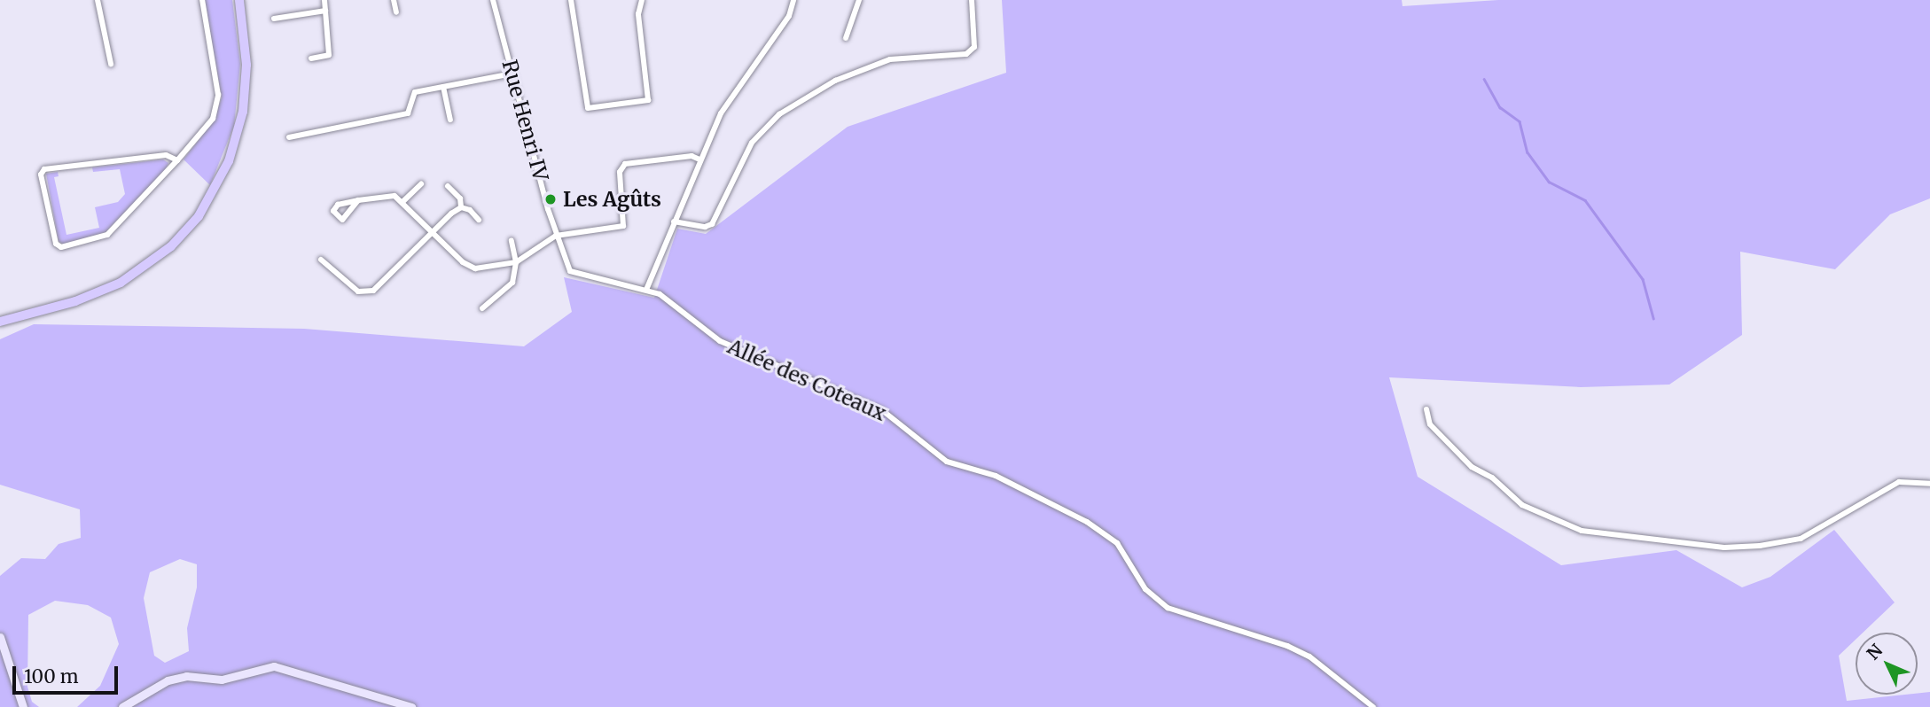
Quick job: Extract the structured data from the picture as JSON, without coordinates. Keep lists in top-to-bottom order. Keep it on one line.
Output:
{"streets":{"street":["Rue Henri IV","Allée des Coteaux"]},"crossings":[["Rue Henri IV","Allée des Coteaux"]],"places":["Les Agûts"],"scale_bar":"100 m","north":"top left"}
